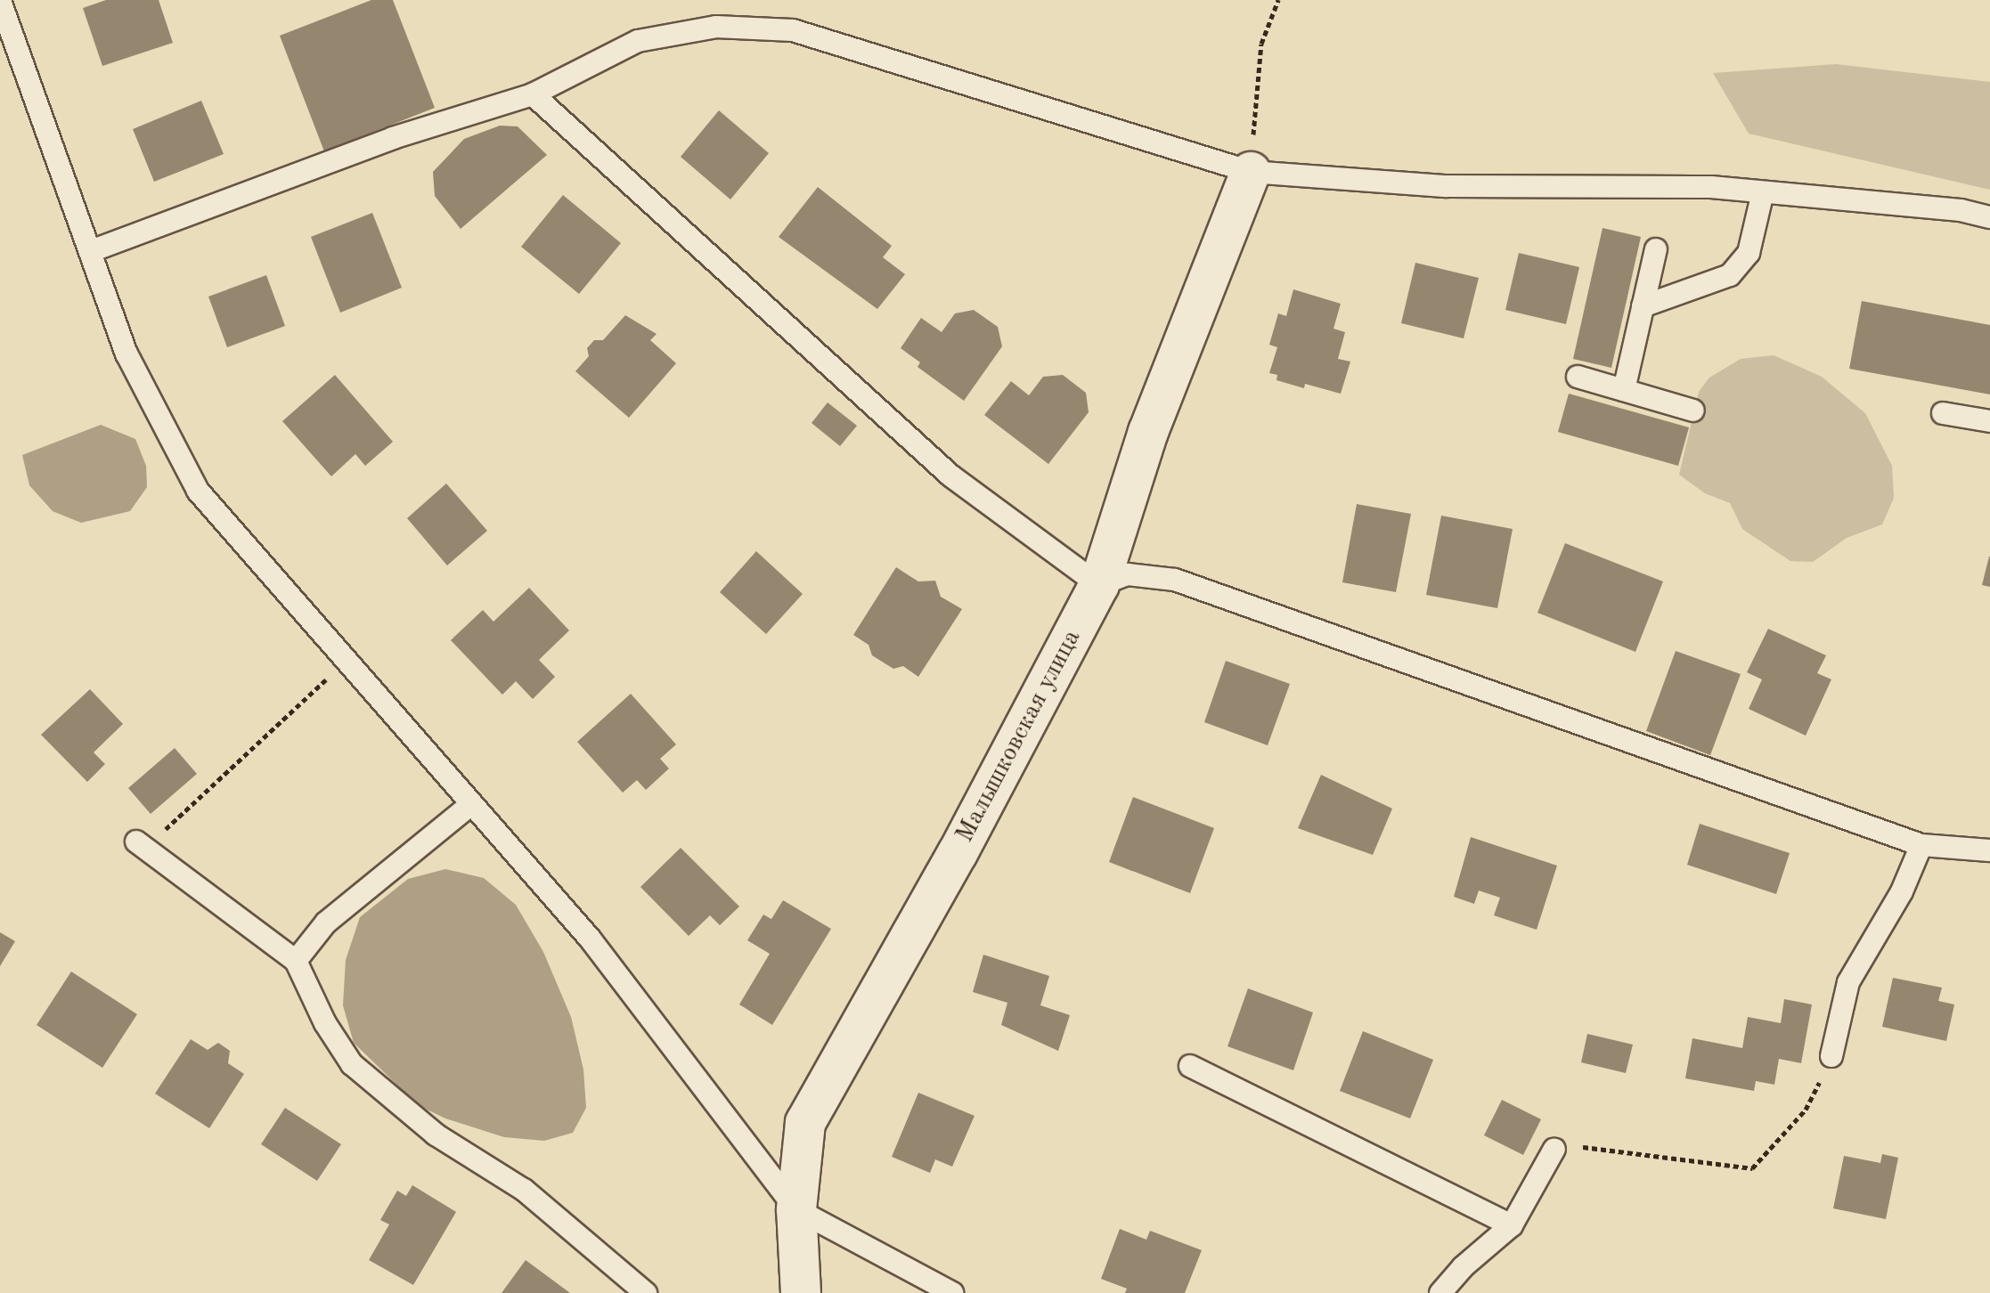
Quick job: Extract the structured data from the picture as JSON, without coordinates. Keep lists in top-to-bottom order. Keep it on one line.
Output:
{"streets":{"street":["Малышковская улица"]}}
